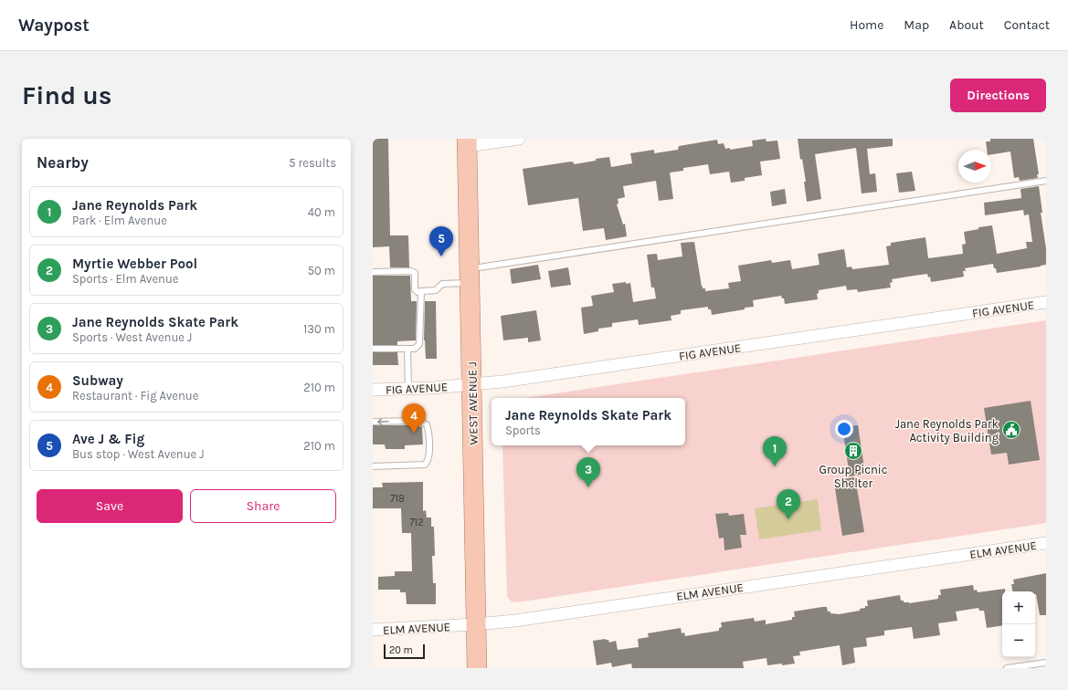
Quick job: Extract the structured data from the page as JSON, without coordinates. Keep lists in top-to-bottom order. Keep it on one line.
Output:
{"streets":{"main road":["WEST AVENUE J"],"street":["FIG AVENUE","ELM AVENUE"]},"crossings":[["FIG AVENUE","WEST AVENUE J"],["WEST AVENUE J","ELM AVENUE"]],"places":{"public building":["Jane Reynolds Park Activity Building"],"building":["Group Picnic Shelter"]},"house_numbers":["718","712"],"scale_bar":"20 m","north":"right","page":{"header":"Waypost","nav":["Home","Map","About","Contact"],"buttons":["Directions",["Save","Share"]],"title":"Find us","heading":["Nearby","5 results"],"list":[{"mark":"1","name":"Jane Reynolds Park","note":"Park · Elm Avenue","value":"40 m"},{"mark":"2","name":"Myrtie Webber Pool","note":"Sports · Elm Avenue","value":"50 m"},{"mark":"3","name":"Jane Reynolds Skate Park","note":"Sports · West Avenue J","value":"130 m"},{"mark":"4","name":"Subway","note":"Restaurant · Fig Avenue","value":"210 m"},{"mark":"5","name":"Ave J & Fig","note":"Bus stop · West Avenue J","value":"210 m"}],"pins":["5","4","1","3","2"],"popup":["Jane Reynolds Skate Park","Sports"],"map_buttons":["+","−"],"scale":"20 m"}}
